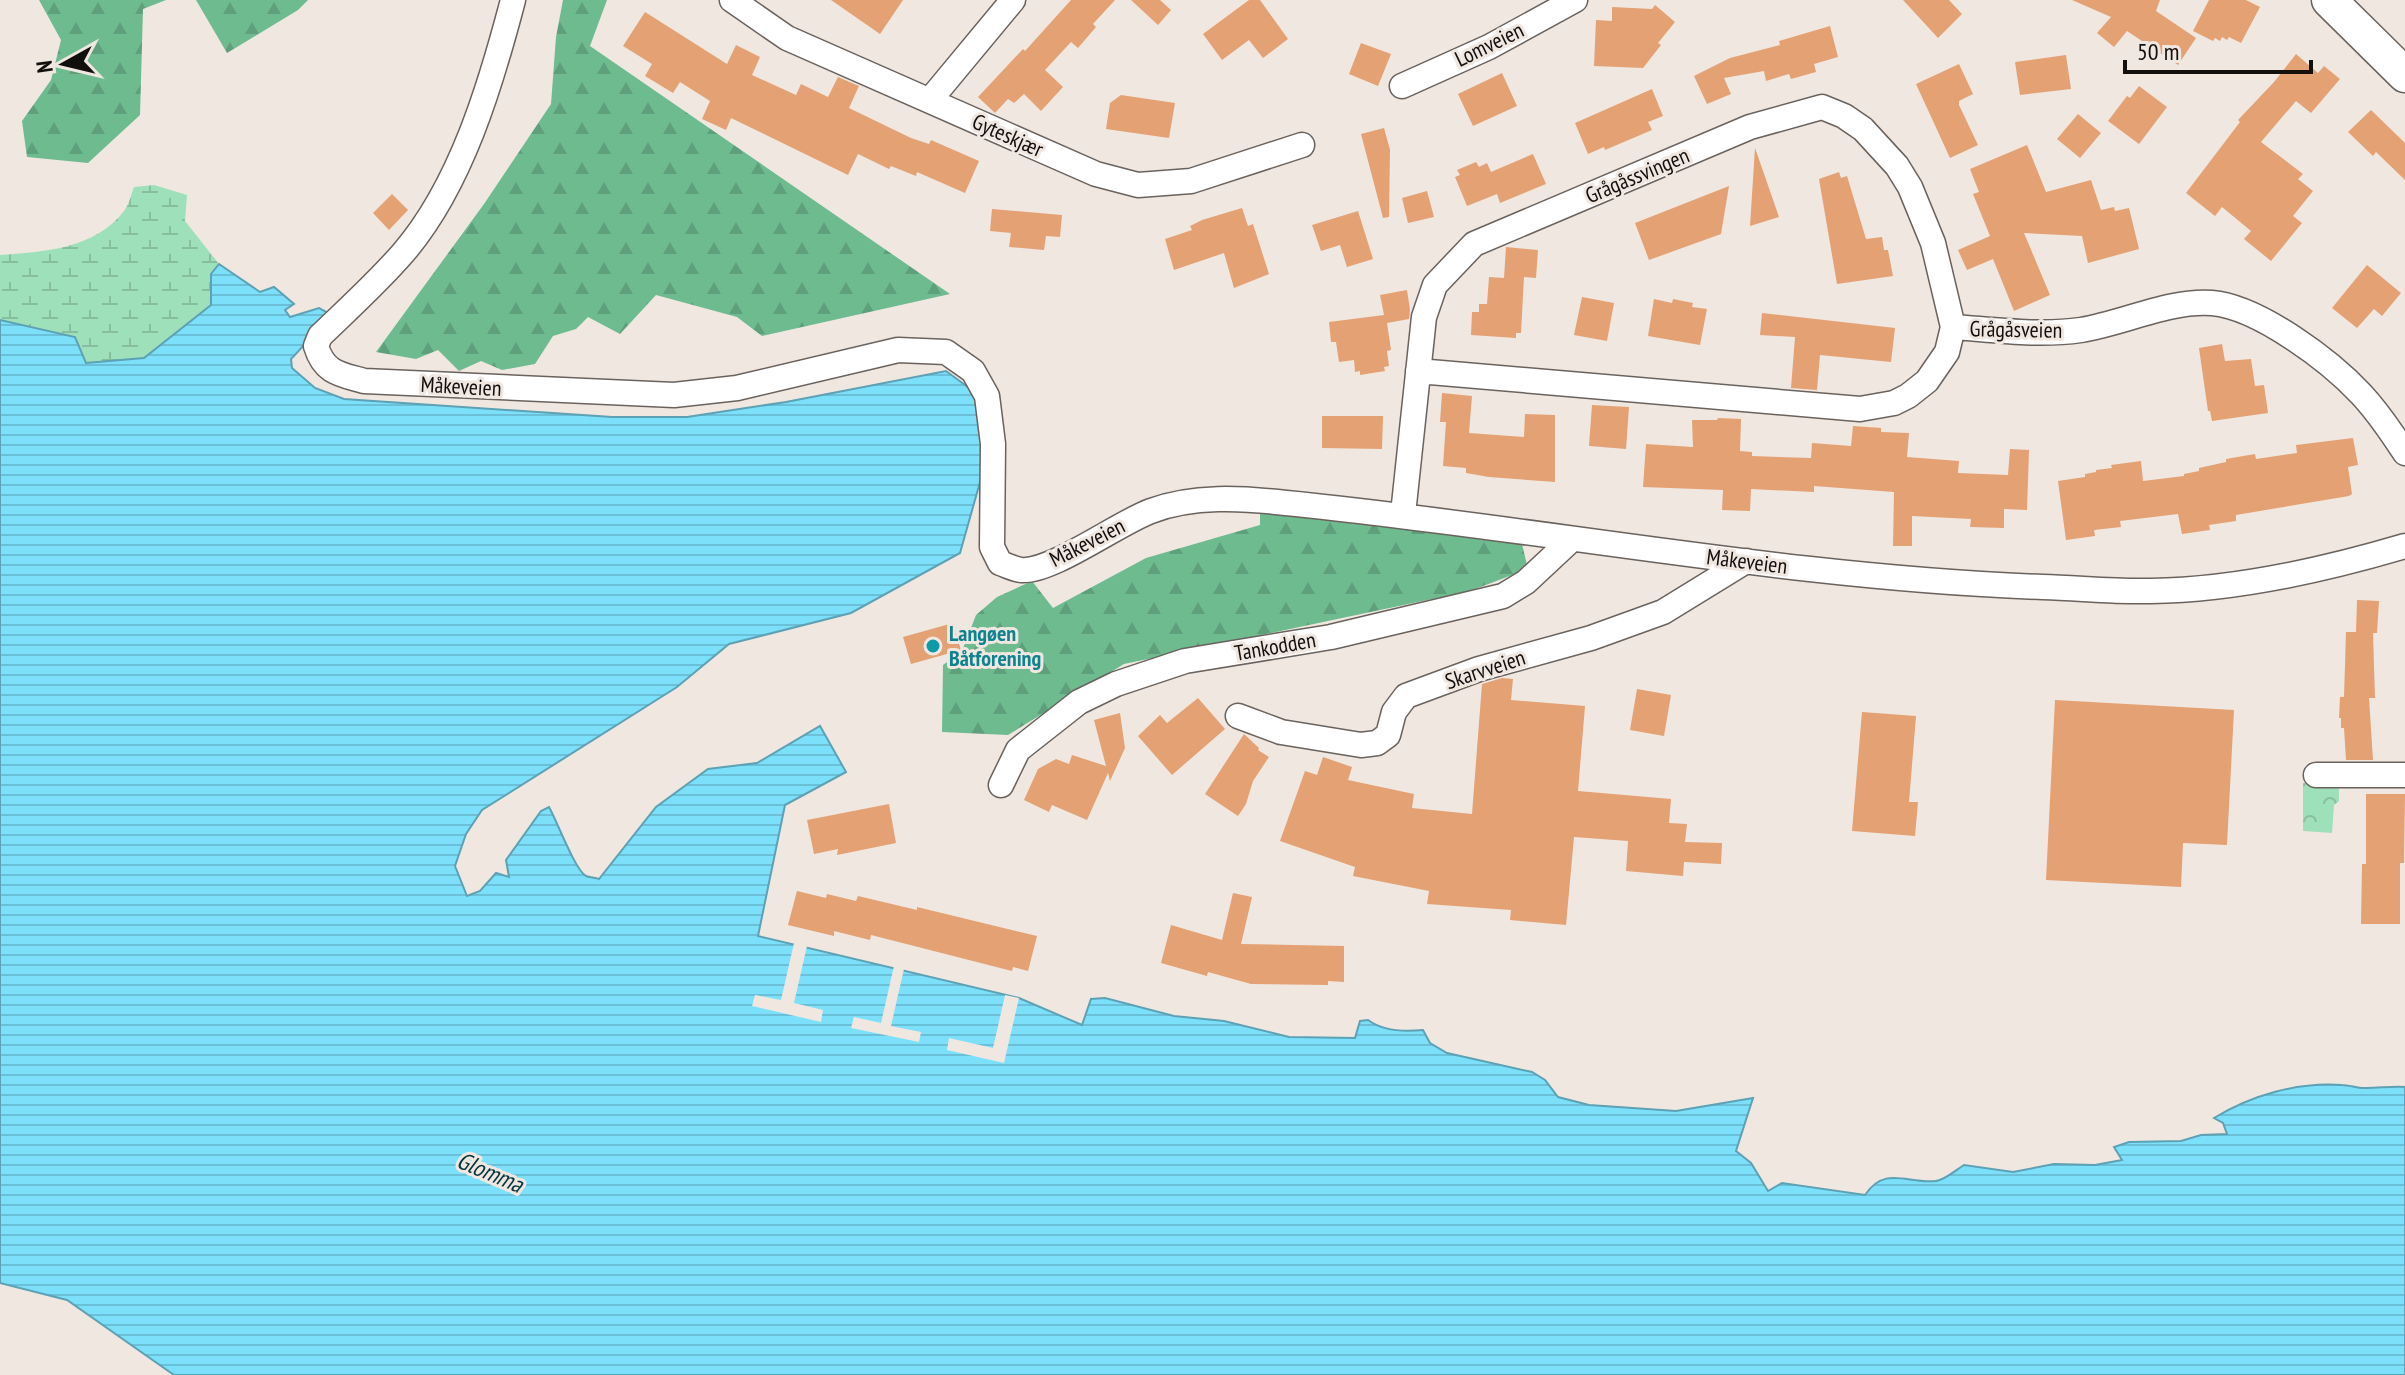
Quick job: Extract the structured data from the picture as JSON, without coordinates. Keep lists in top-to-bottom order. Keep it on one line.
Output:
{"streets":{"street":["Lomveien","Gyteskjær","Grågåssvingen","Grågåsveien","Måkeveien","Tankodden","Skarvveien"]},"crossings":[["Grågåssvingen","Grågåsveien"],["Grågåssvingen","Måkeveien"],["Måkeveien","Tankodden"],["Måkeveien","Skarvveien"]],"water":["Glomma"],"places":["Langøen Båtforening"],"scale_bar":"50 m","north":"left"}
